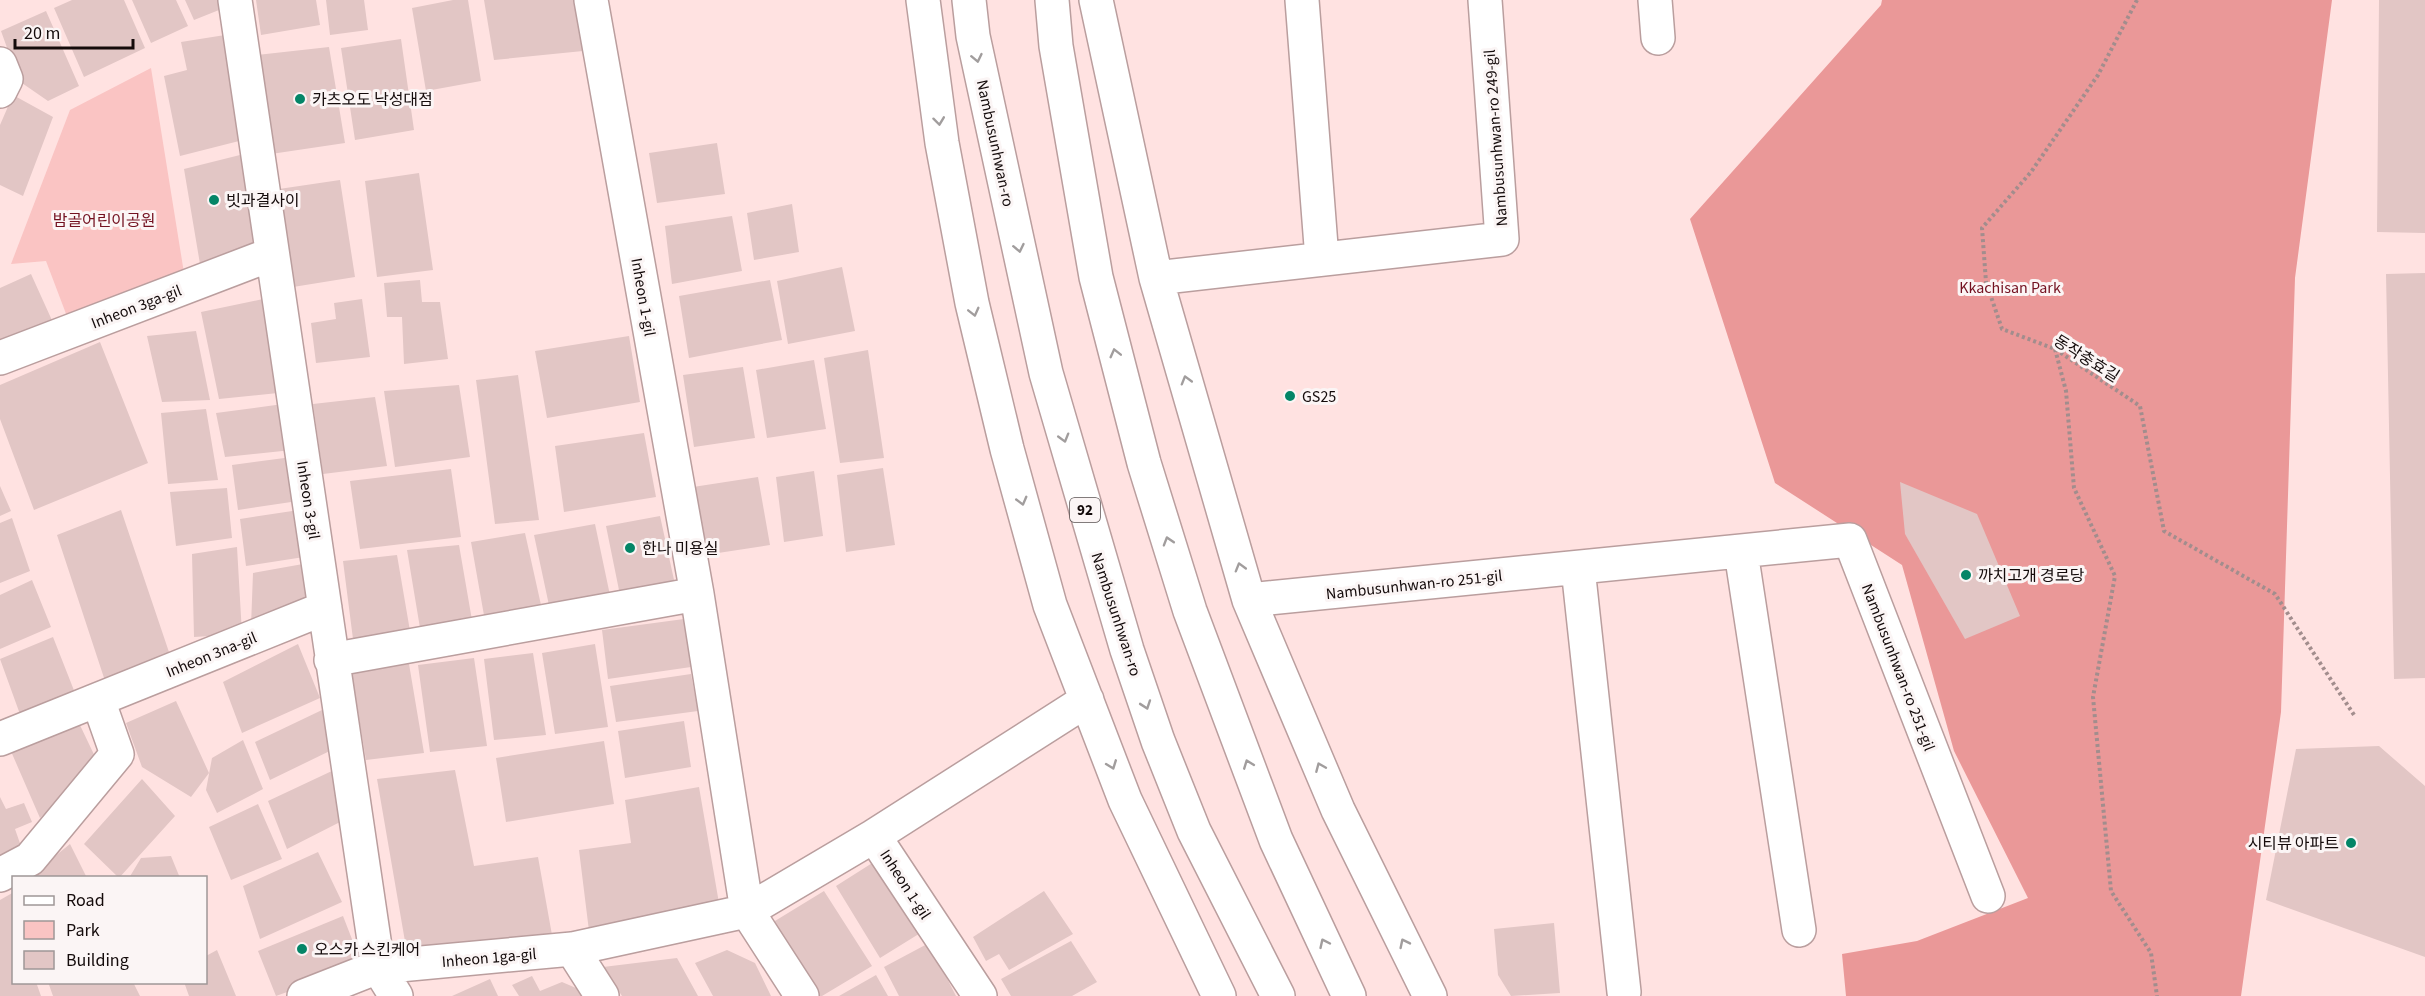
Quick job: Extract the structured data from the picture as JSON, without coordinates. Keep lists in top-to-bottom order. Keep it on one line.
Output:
{"streets":{"street":["Nambusunhwan-ro 249-gil","Nambusunhwan-ro","Inheon 1-gil","Inheon 3ga-gil","Inheon 3-gil","92","Nambusunhwan-ro 251-gil","Inheon 3na-gil","Inheon 1ga-gil"],"path":["동작충효길"]},"crossings":[["Inheon 1-gil","Inheon 1ga-gil"],["Inheon 3ga-gil","Inheon 3-gil"],["Inheon 3-gil","Inheon 3na-gil"],["Inheon 3-gil","Inheon 1ga-gil"]],"parks":["밤골어린이공원","Kkachisan Park"],"places":["카츠오도 낙성대점","빗과결사이","GS25","한나 미용실","까치고개 경로당","시티뷰 아파트","오스카 스킨케어"],"legend":["Road","Park","Building"],"scale_bar":"20 m"}
